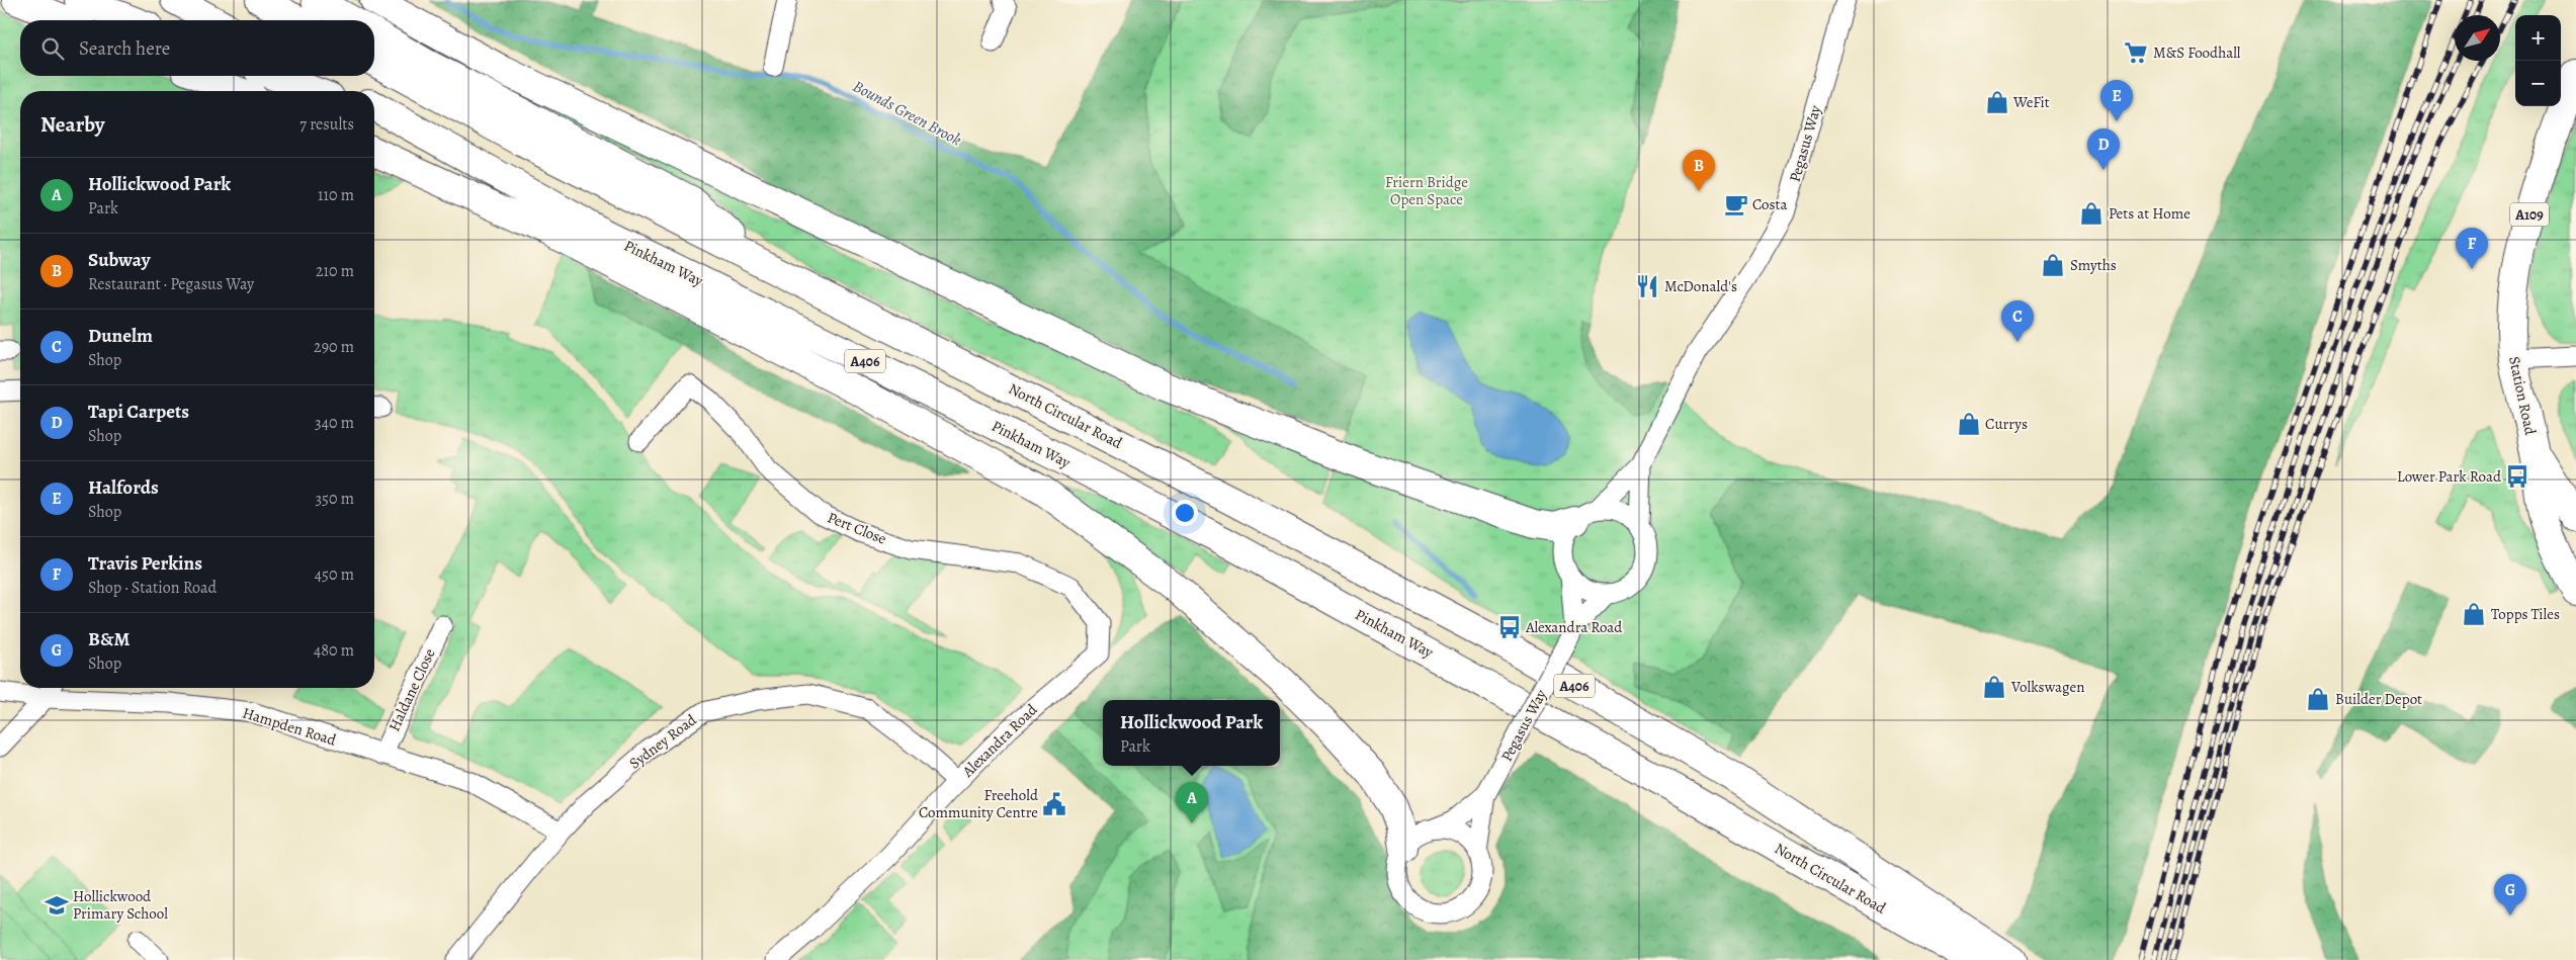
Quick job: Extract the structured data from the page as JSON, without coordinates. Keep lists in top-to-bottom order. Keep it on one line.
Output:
{"streets":{"main road":["A109","Pinkham Way","A406","Station Road","North Circular Road"],"street":["Pegasus Way","Pert Close","Haldane Close","Hampden Road","Alexandra Road","Sydney Road"]},"crossings":[["Pinkham Way","North Circular Road"],["A406","North Circular Road"],["Pert Close","Alexandra Road"],["Haldane Close","Hampden Road"],["Hampden Road","Sydney Road"],["Alexandra Road","Sydney Road"]],"water":["Bounds Green Brook"],"parks":["Friern Bridge Open Space"],"places":{"supermarket":["M&S Foodhall"],"shop":["WeFit","Pets at Home","Smyths","Currys","Topps Tiles","Volkswagen","Builder Depot"],"cafe":["Costa"],"restaurant":["McDonald's"],"bus stop":["Lower Park Road","Alexandra Road"],"public building":["Freehold Community Centre"],"school or university":["Hollickwood Primary School"]},"north":"top right","page":{"map_buttons":["+","−"],"search":"Search here","pins":["E","D","B","F","C","A","G"],"heading":["Nearby","7 results"],"list":[{"mark":"A","name":"Hollickwood Park","note":"Park","value":"110 m"},{"mark":"B","name":"Subway","note":"Restaurant · Pegasus Way","value":"210 m"},{"mark":"C","name":"Dunelm","note":"Shop","value":"290 m"},{"mark":"D","name":"Tapi Carpets","note":"Shop","value":"340 m"},{"mark":"E","name":"Halfords","note":"Shop","value":"350 m"},{"mark":"F","name":"Travis Perkins","note":"Shop · Station Road","value":"450 m"},{"mark":"G","name":"B&M","note":"Shop","value":"480 m"}],"popup":["Hollickwood Park","Park"]}}
